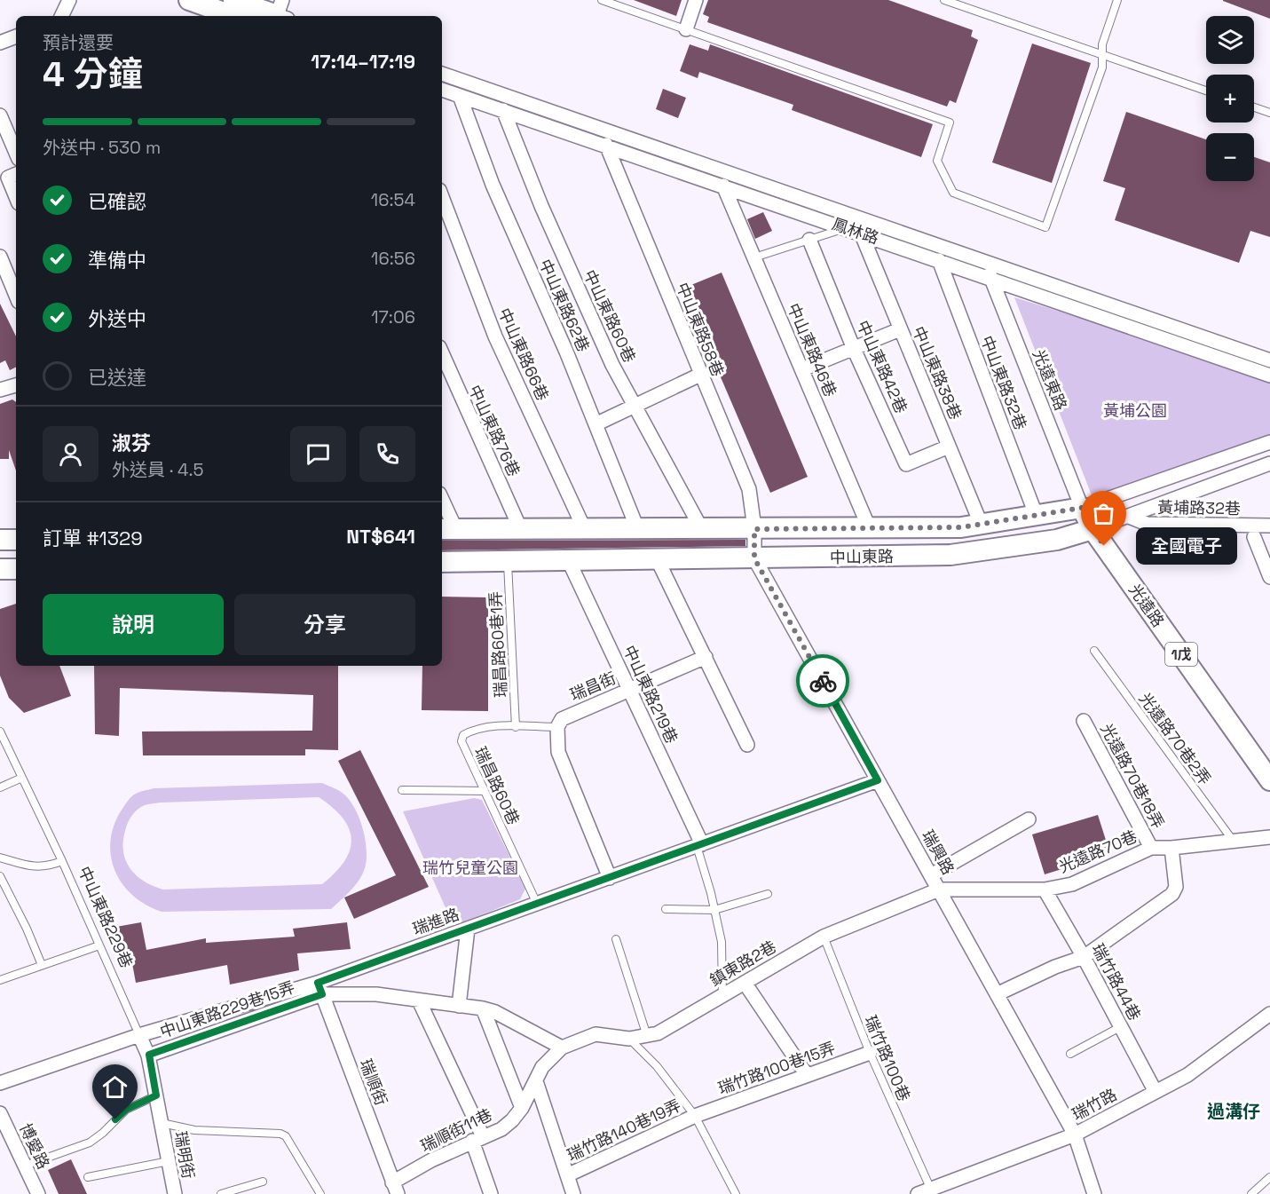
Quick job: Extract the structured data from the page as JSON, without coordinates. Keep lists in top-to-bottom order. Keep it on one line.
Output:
{"streets":{"main road":["中山東路","光遠路","1戊"],"street":["鳳林路","中山東路62巷","中山東路60巷","中山東路58巷","中山東路46巷","中山東路66巷","中山東路42巷","中山東路38巷","光遠東路","中山東路32巷","中山東路76巷","黃埔路32巷","瑞昌街","中山東路219巷","光遠路70巷18弄","光遠路70巷","瑞興路","中山東路229巷","瑞進路","鎮東路2巷","瑞竹路44巷","中山東路229巷15弄","瑞竹路100巷15弄","瑞順街","瑞竹路","瑞順街11巷","瑞竹路140巷19弄","博愛路","瑞明街"],"lane":["瑞昌路60巷1弄","光遠路70巷2弄","瑞昌路60巷","瑞竹路100巷"]},"crossings":[["鳳林路","中山東路62巷"],["鳳林路","中山東路60巷"],["鳳林路","中山東路58巷"],["鳳林路","中山東路46巷"],["鳳林路","中山東路38巷"],["鳳林路","光遠東路"],["鳳林路","中山東路32巷"],["中山東路62巷","中山東路"],["中山東路60巷","中山東路"],["中山東路58巷","中山東路"],["中山東路58巷","瑞興路"],["中山東路46巷","中山東路"],["中山東路66巷","中山東路"],["中山東路42巷","中山東路38巷"],["中山東路38巷","中山東路"],["光遠東路","中山東路"],["光遠東路","光遠路"],["中山東路32巷","中山東路"],["中山東路76巷","中山東路"],["黃埔路32巷","中山東路"],["中山東路","光遠路"],["中山東路","瑞昌路60巷1弄"],["中山東路","中山東路219巷"],["中山東路","瑞興路"],["瑞昌路60巷1弄","瑞昌路60巷"],["瑞昌街","中山東路219巷"],["瑞昌街","瑞昌路60巷"],["中山東路219巷","瑞進路"],["光遠路70巷2弄","光遠路70巷"],["光遠路70巷18弄","光遠路70巷"],["瑞昌路60巷","瑞進路"],["光遠路70巷","瑞興路"],["光遠路70巷","鎮東路2巷"],["光遠路70巷","瑞竹路44巷"],["瑞興路","瑞進路"],["瑞興路","鎮東路2巷"],["瑞興路","瑞竹路"],["中山東路229巷","瑞進路"],["中山東路229巷","中山東路229巷15弄"],["中山東路229巷","瑞明街"],["瑞進路","中山東路229巷15弄"],["瑞進路","瑞順街"],["鎮東路2巷","中山東路229巷15弄"],["鎮東路2巷","瑞竹路100巷"],["鎮東路2巷","瑞順街11巷"],["瑞竹路44巷","瑞竹路"],["中山東路229巷15弄","瑞順街"],["中山東路229巷15弄","瑞順街11巷"],["瑞竹路100巷","瑞竹路100巷15弄"],["瑞竹路100巷","瑞竹路"],["瑞竹路100巷15弄","瑞竹路140巷19弄"],["瑞順街","瑞順街11巷"]],"districts":["過溝仔"],"parks":["黃埔公園","瑞竹兒童公園"],"places":["全國電子"],"page":{"map_buttons":["+","−"],"heading":["4 分鐘","預計還要","17:14–17:19"],"panel":["淑芬","外送員 · 4.5","訂單 #1329","NT$641"],"bar":"外送中 · 530 m","list":[["已確認","16:54"],["準備中","16:56"],["外送中","17:06"],"已送達"],"bubble":"全國電子","buttons":["說明","分享"]}}
